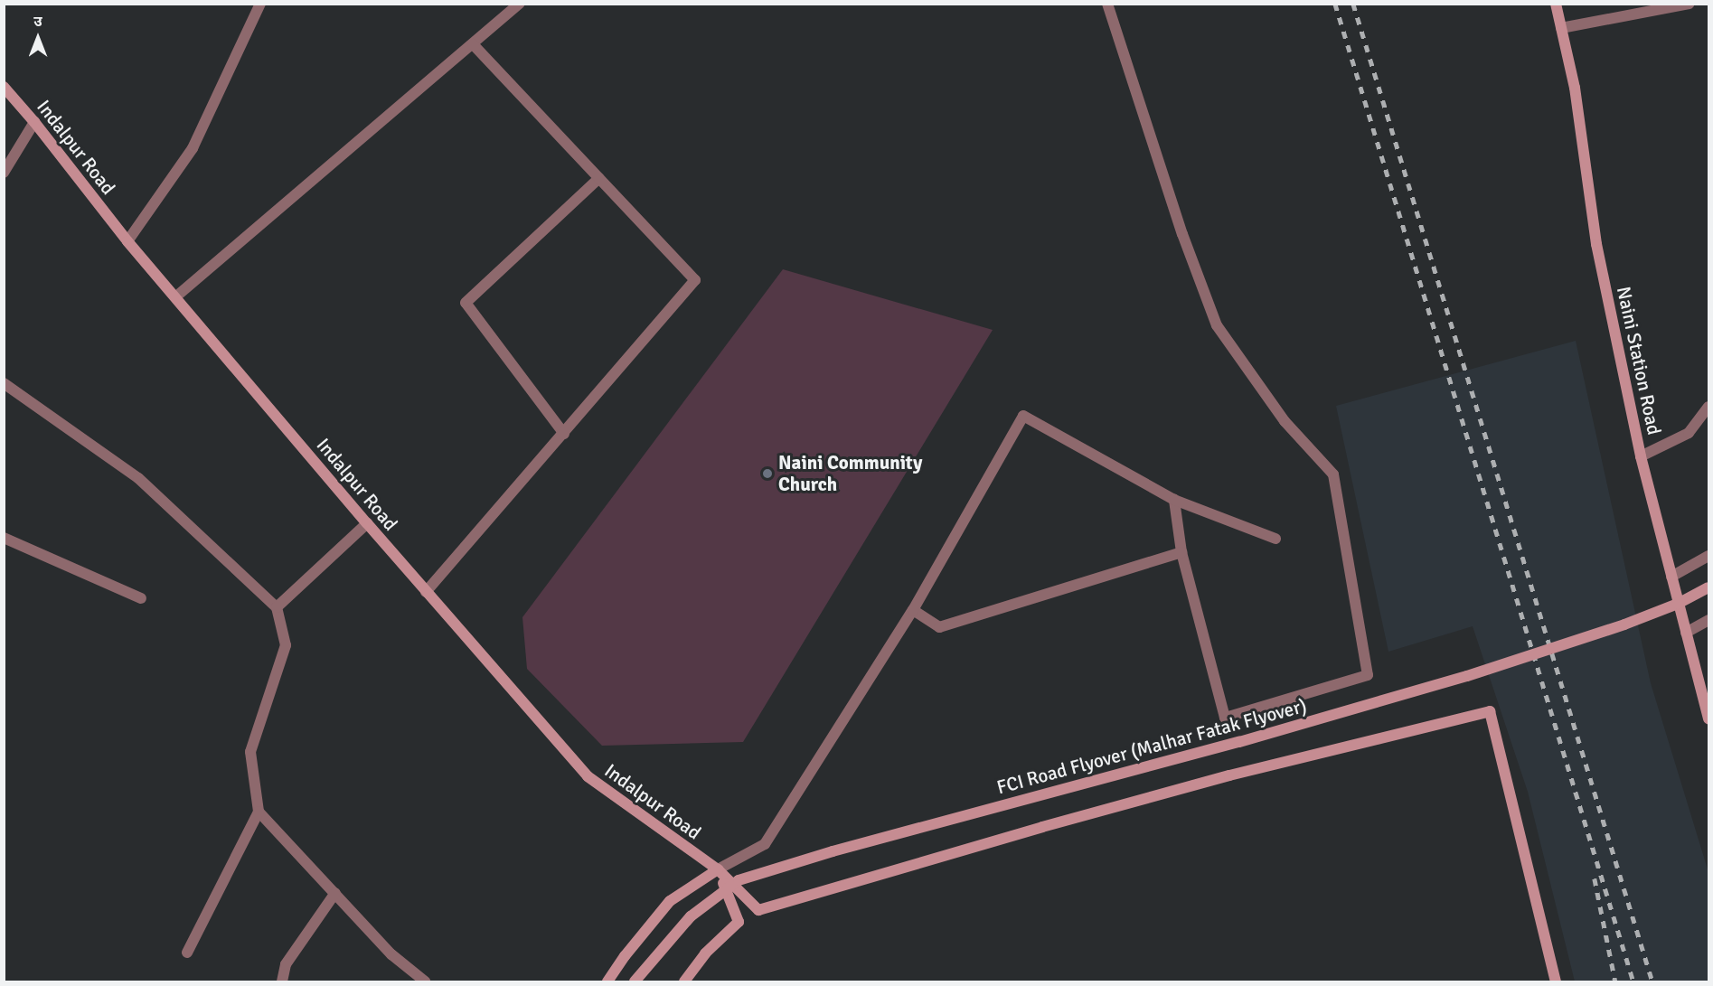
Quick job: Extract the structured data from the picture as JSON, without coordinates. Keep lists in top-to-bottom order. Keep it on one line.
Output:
{"streets":{"street":["Indalpur Road","Naini Station Road","FCI Road Flyover (Malhar Fatak Flyover)"]},"places":["Naini Community Church"],"north":"top"}
